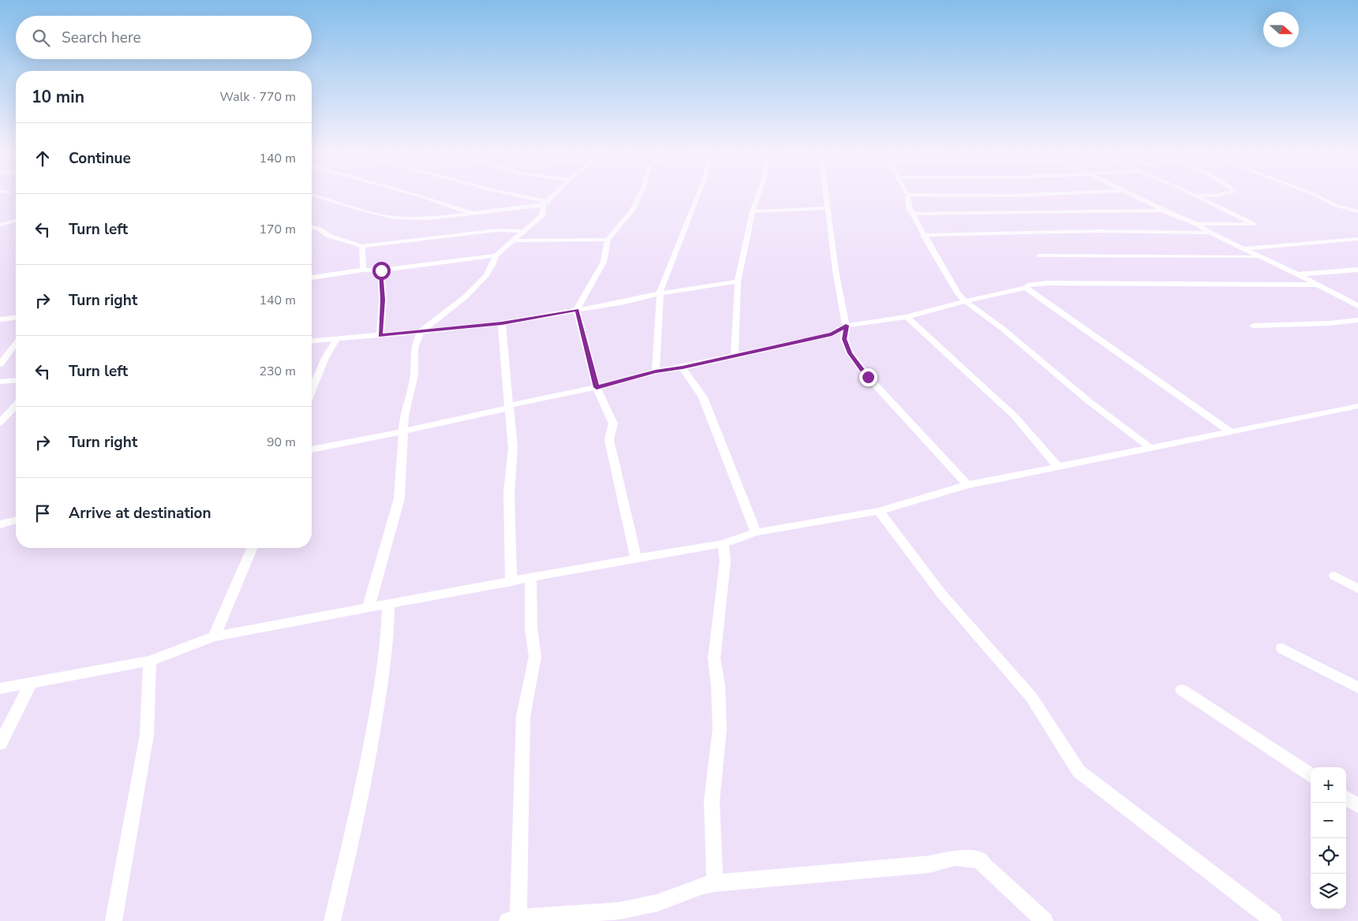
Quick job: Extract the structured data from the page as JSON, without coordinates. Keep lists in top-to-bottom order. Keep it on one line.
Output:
{"north":"right","page":{"search":"Search here","heading":["10 min","Walk · 770 m"],"list":[["Continue","140 m"],["Turn left","170 m"],["Turn right","140 m"],["Turn left","230 m"],["Turn right","90 m"],"Arrive at destination"],"map_buttons":["+","−"]}}
